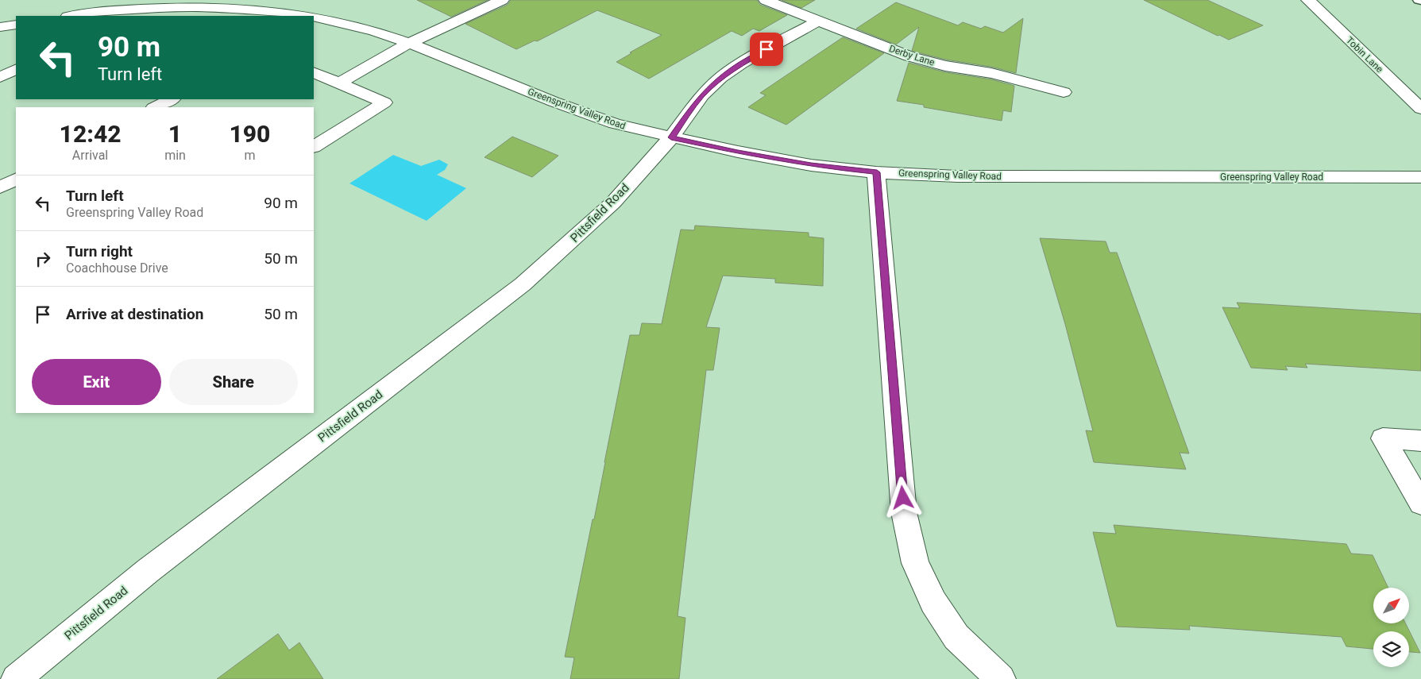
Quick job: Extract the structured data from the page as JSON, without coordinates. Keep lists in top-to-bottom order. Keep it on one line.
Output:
{"streets":{"street":["Tobin Lane","Derby Lane","Greenspring Valley Road","Pittsfield Road"]},"crossings":[["Derby Lane","Pittsfield Road"],["Greenspring Valley Road","Pittsfield Road"]],"north":"top right","page":{"turn":["90 m","Turn left"],"eta":["12:42","Arrival","1","min","190","m"],"list":[{"name":"Turn left","note":"Greenspring Valley Road","value":"90 m"},{"name":"Turn right","note":"Coachhouse Drive","value":"50 m"},{"name":"Arrive at destination","value":"50 m"}],"buttons":["Exit","Share"]}}
